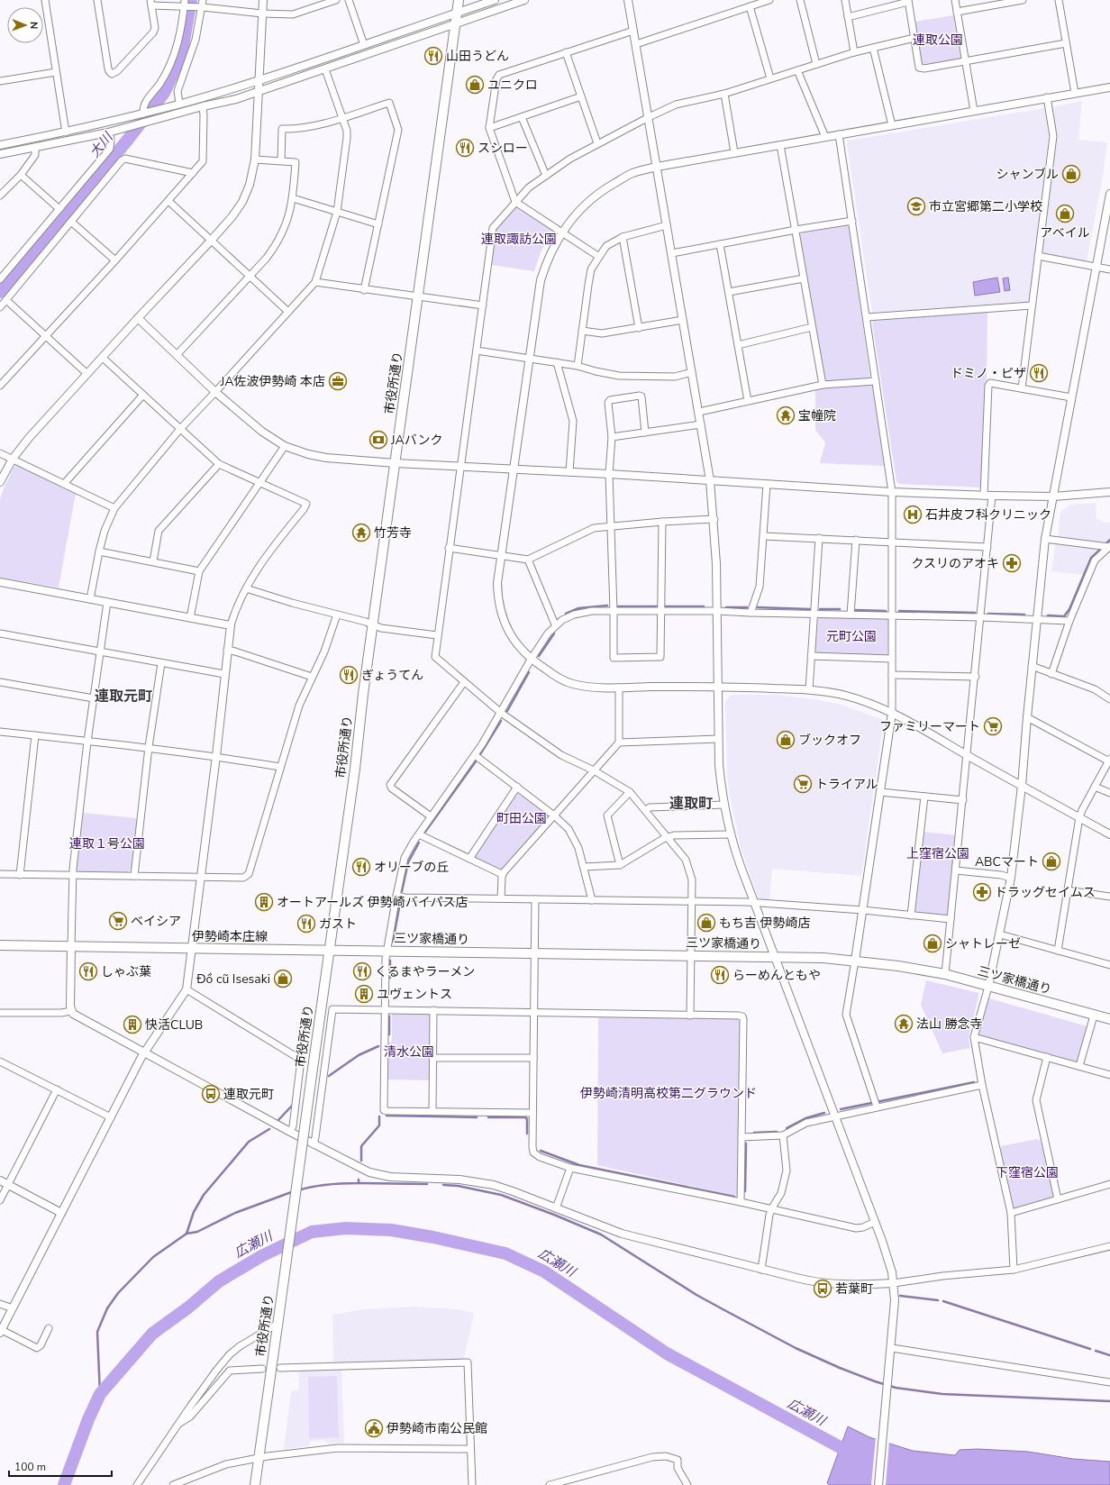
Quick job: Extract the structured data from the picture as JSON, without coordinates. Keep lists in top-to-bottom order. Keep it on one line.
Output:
{"streets":{"main road":["市役所通り","伊勢崎本庄線","三ツ家橋通り"]},"crossings":[["市役所通り","伊勢崎本庄線"],["市役所通り","三ツ家橋通り"],["伊勢崎本庄線","三ツ家橋通り"]],"districts":["連取元町","連取町"],"water":["大川","広瀬川"],"parks":["連取公園","連取諏訪公園","元町公園","町田公園","連取１号公園","上窪宿公園","清水公園","伊勢崎清明高校第二グラウンド","下窪宿公園"],"places":{"restaurant":["山田うどん","スシロー","ドミノ・ピザ","ぎょうてん","オリーブの丘","ガスト","しゃぶ葉","くるまやラーメン","らーめんともや"],"shop":["ユニクロ","シャンブル","アベイル","ブックオフ","ABCマート","もち吉 伊勢崎店","シャトレーゼ","Đồ cũ Isesaki"],"school or university":["市立宮郷第二小学校"],"office":["JA佐波伊勢崎 本店"],"temple":["宝幢院","竹芳寺","法山 勝念寺"],"bank":["JAバンク"],"hospital":["石井皮フ科クリニック"],"pharmacy":["クスリのアオキ","ドラッグセイムス"],"supermarket":["ファミリーマート","トライアル","ベイシア"],"building":["オートアールズ 伊勢崎バイパス店","ユヴェントス","快活CLUB"],"bus stop":["連取元町","若葉町"],"public building":["伊勢崎市南公民館"]},"scale_bar":"100 m","north":"right"}
